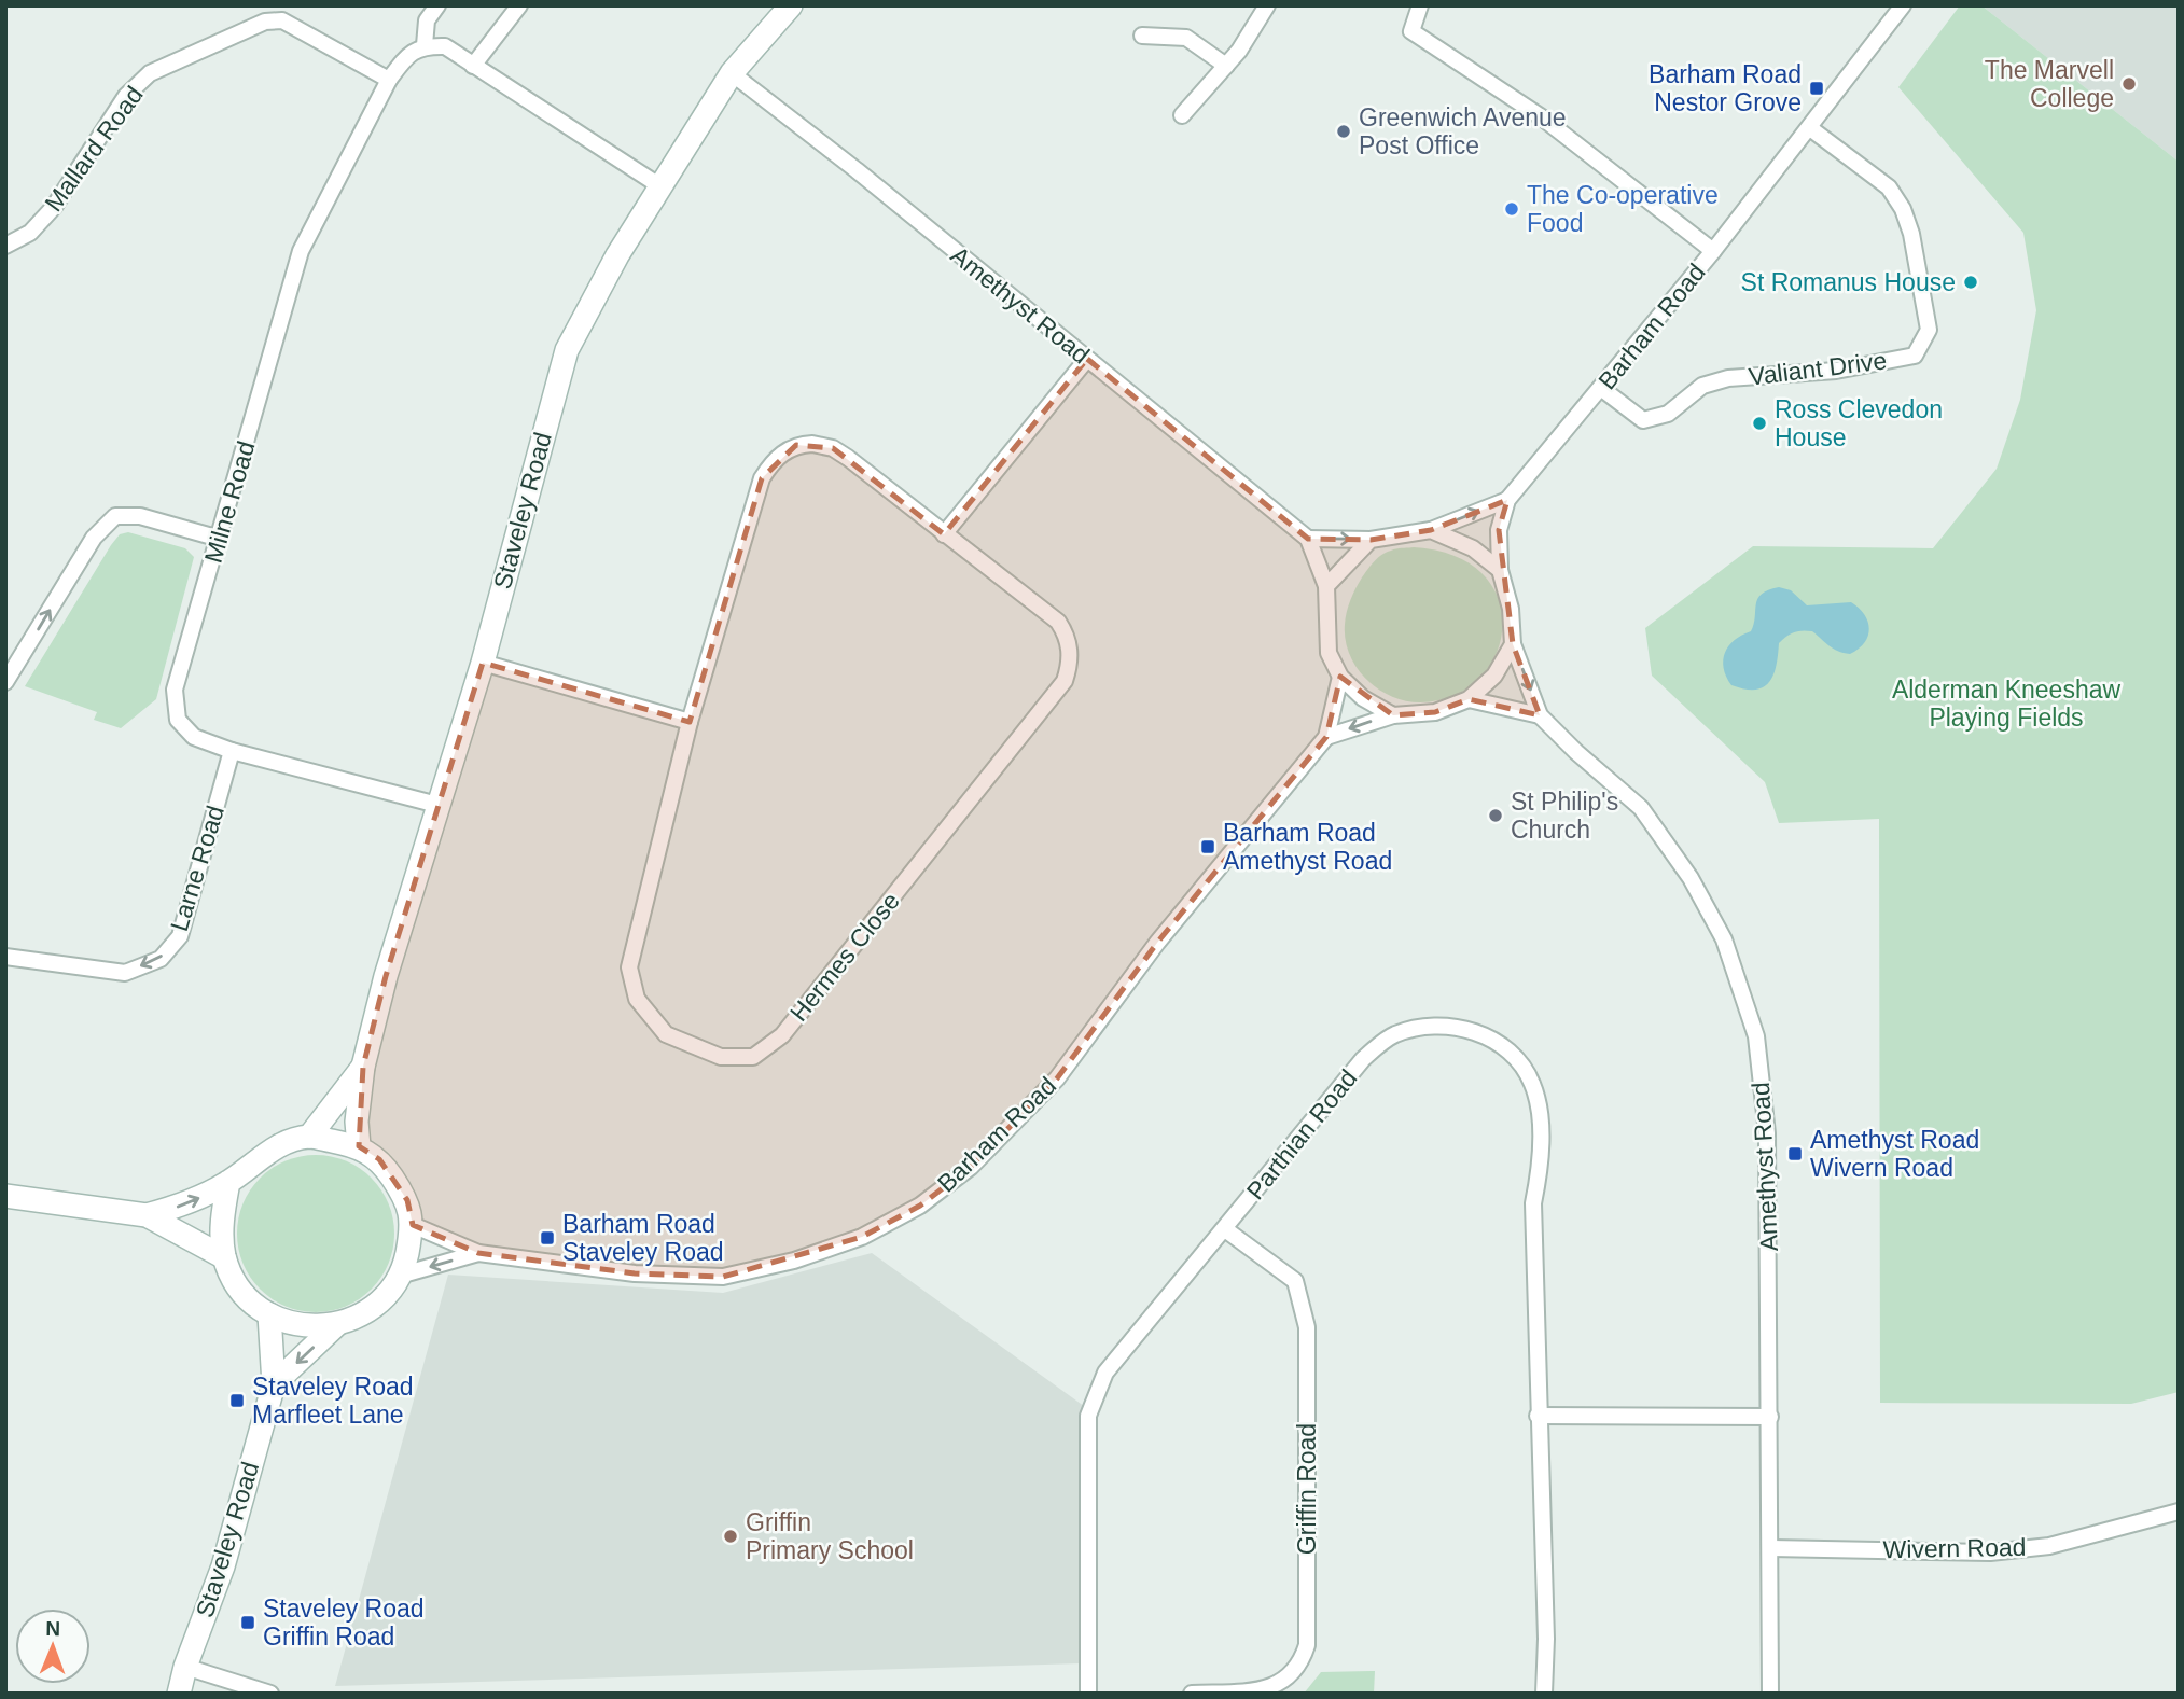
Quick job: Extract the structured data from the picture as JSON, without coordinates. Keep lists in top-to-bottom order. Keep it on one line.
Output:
{"streets":{"street":["Mallard Road","Amethyst Road","Barham Road","Valiant Drive","Milne Road","Staveley Road","Larne Road","Hermes Close","Parthian Road","Griffin Road","Wivern Road"]},"crossings":[["Mallard Road","Milne Road"],["Amethyst Road","Barham Road"],["Amethyst Road","Staveley Road"],["Amethyst Road","Wivern Road"],["Barham Road","Valiant Drive"],["Barham Road","Staveley Road"],["Milne Road","Staveley Road"],["Milne Road","Larne Road"],["Parthian Road","Griffin Road"]],"one_way":["Larne Road"],"parks":["Alderman Kneeshaw Playing Fields"],"places":{"other":["The Marvell College","Greenwich Avenue Post Office","The Co-operative Food","St Romanus House","Ross Clevedon House","St Philip's Church","Griffin Primary School"],"transit":["Barham Road Nestor Grove","Barham Road Amethyst Road","Amethyst Road Wivern Road","Barham Road Staveley Road","Staveley Road Marfleet Lane","Staveley Road Griffin Road"]},"north":"top"}
